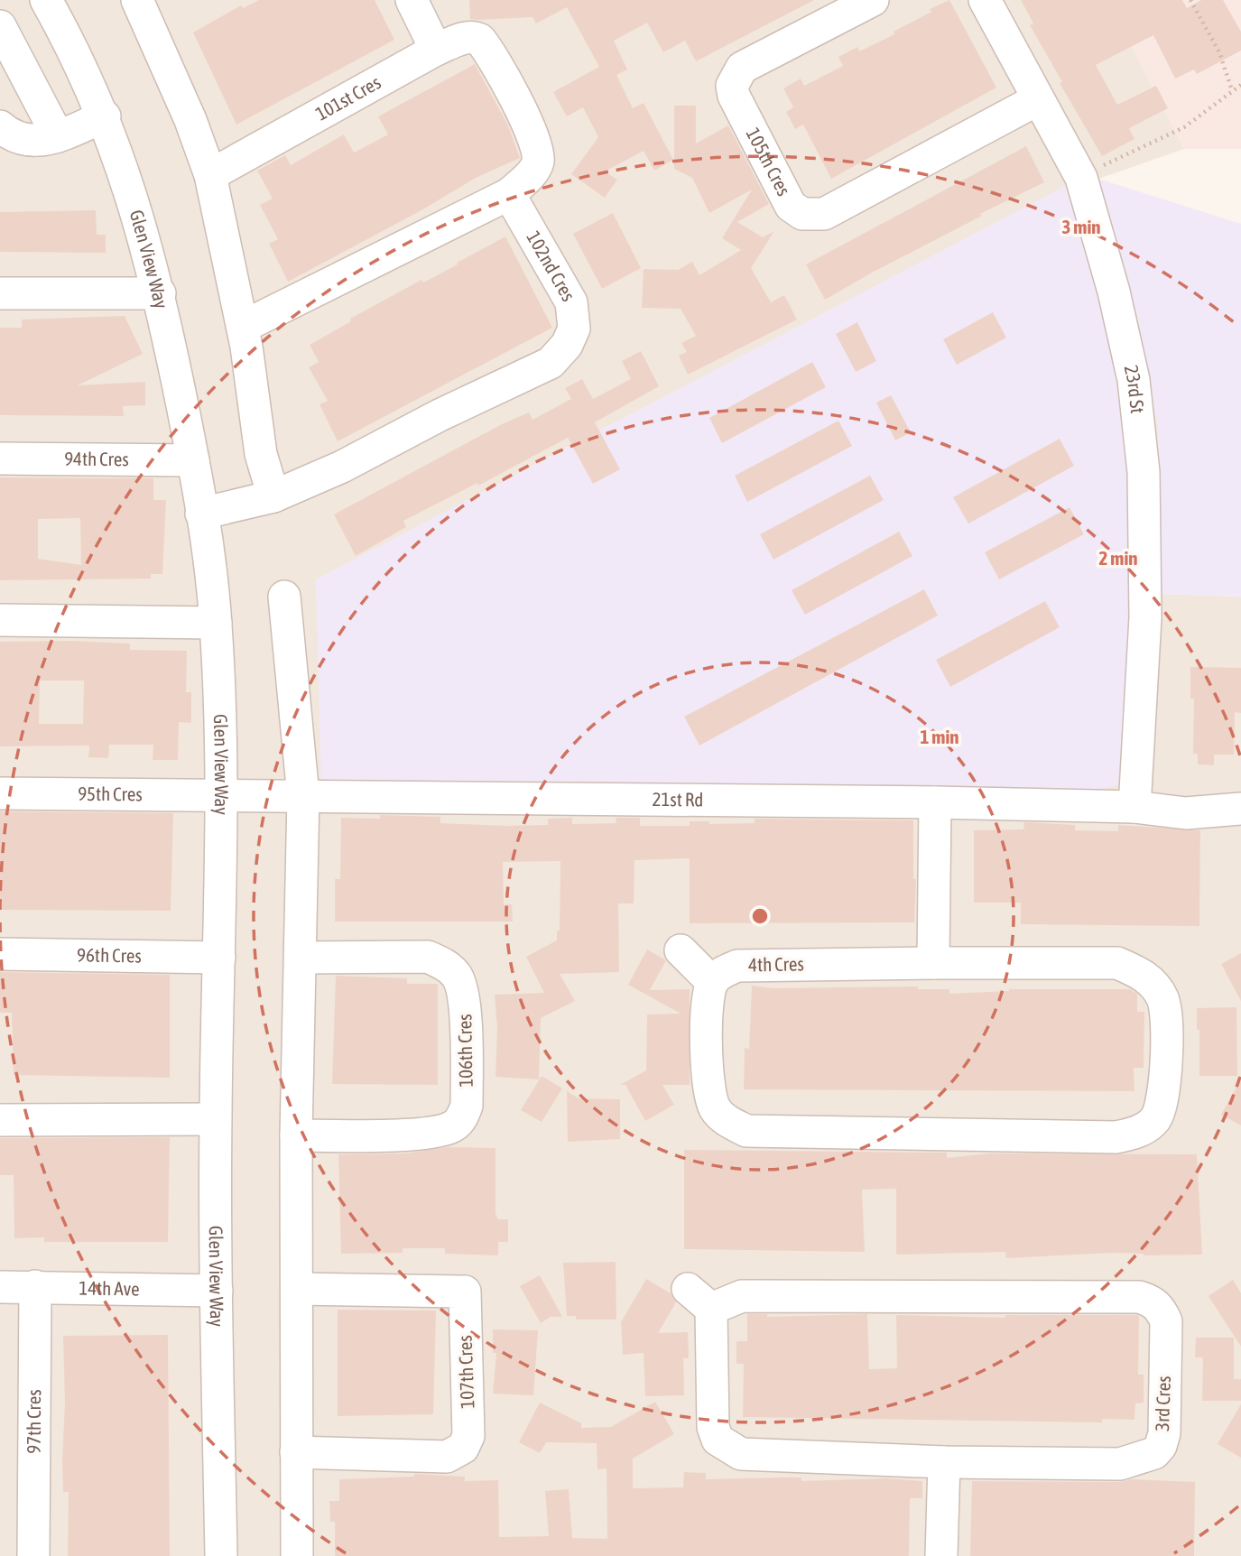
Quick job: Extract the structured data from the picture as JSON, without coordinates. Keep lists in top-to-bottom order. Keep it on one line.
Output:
{"streets":{"street":["101st Cres","105th Cres","Glen View Way","102nd Cres","23rd St","94th Cres","95th Cres","21st Rd","96th Cres","4th Cres","106th Cres","14th Ave","107th Cres","3rd Cres","97th Cres"]},"crossings":[["101st Cres","102nd Cres"],["105th Cres","23rd St"],["Glen View Way","102nd Cres"],["Glen View Way","94th Cres"],["Glen View Way","95th Cres"],["Glen View Way","21st Rd"],["Glen View Way","96th Cres"],["Glen View Way","14th Ave"],["23rd St","21st Rd"],["95th Cres","21st Rd"],["14th Ave","97th Cres"]],"rings":["3 min","2 min","1 min"]}
